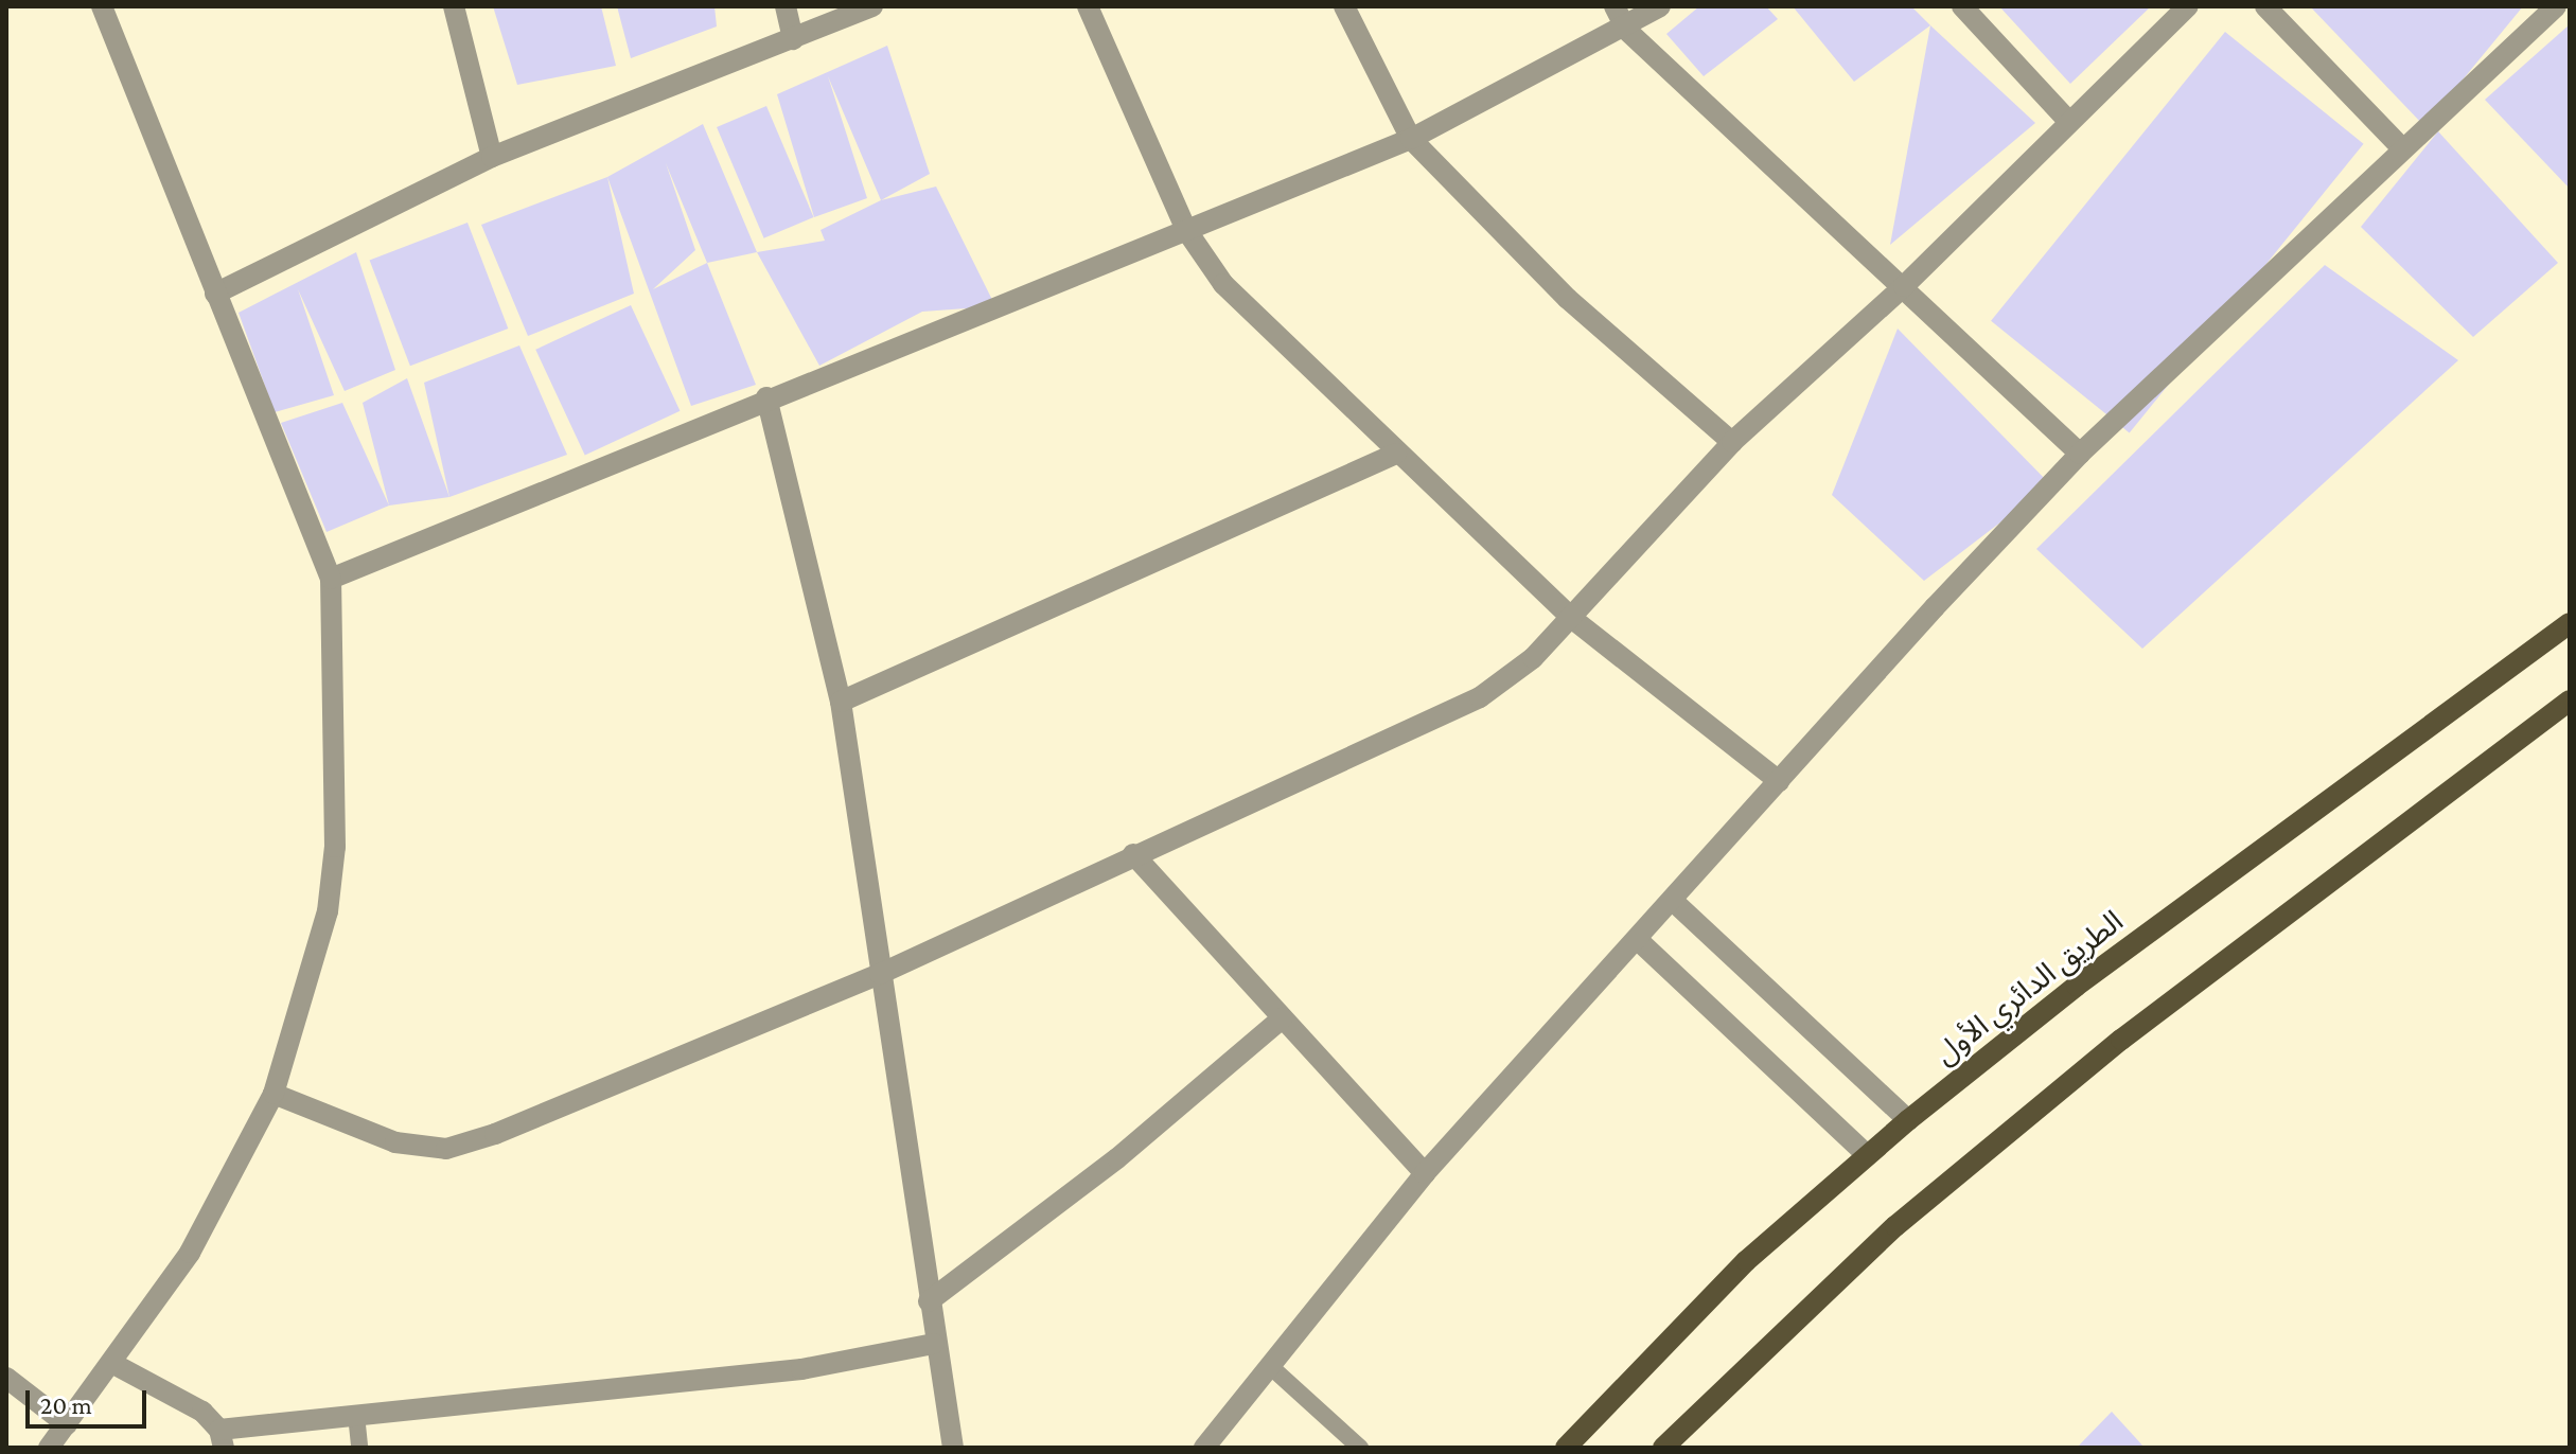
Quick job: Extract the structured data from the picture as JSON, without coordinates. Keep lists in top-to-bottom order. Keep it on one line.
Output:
{"streets":{"main road":["الطريق الدائري الأول"]},"scale_bar":"20 m"}
